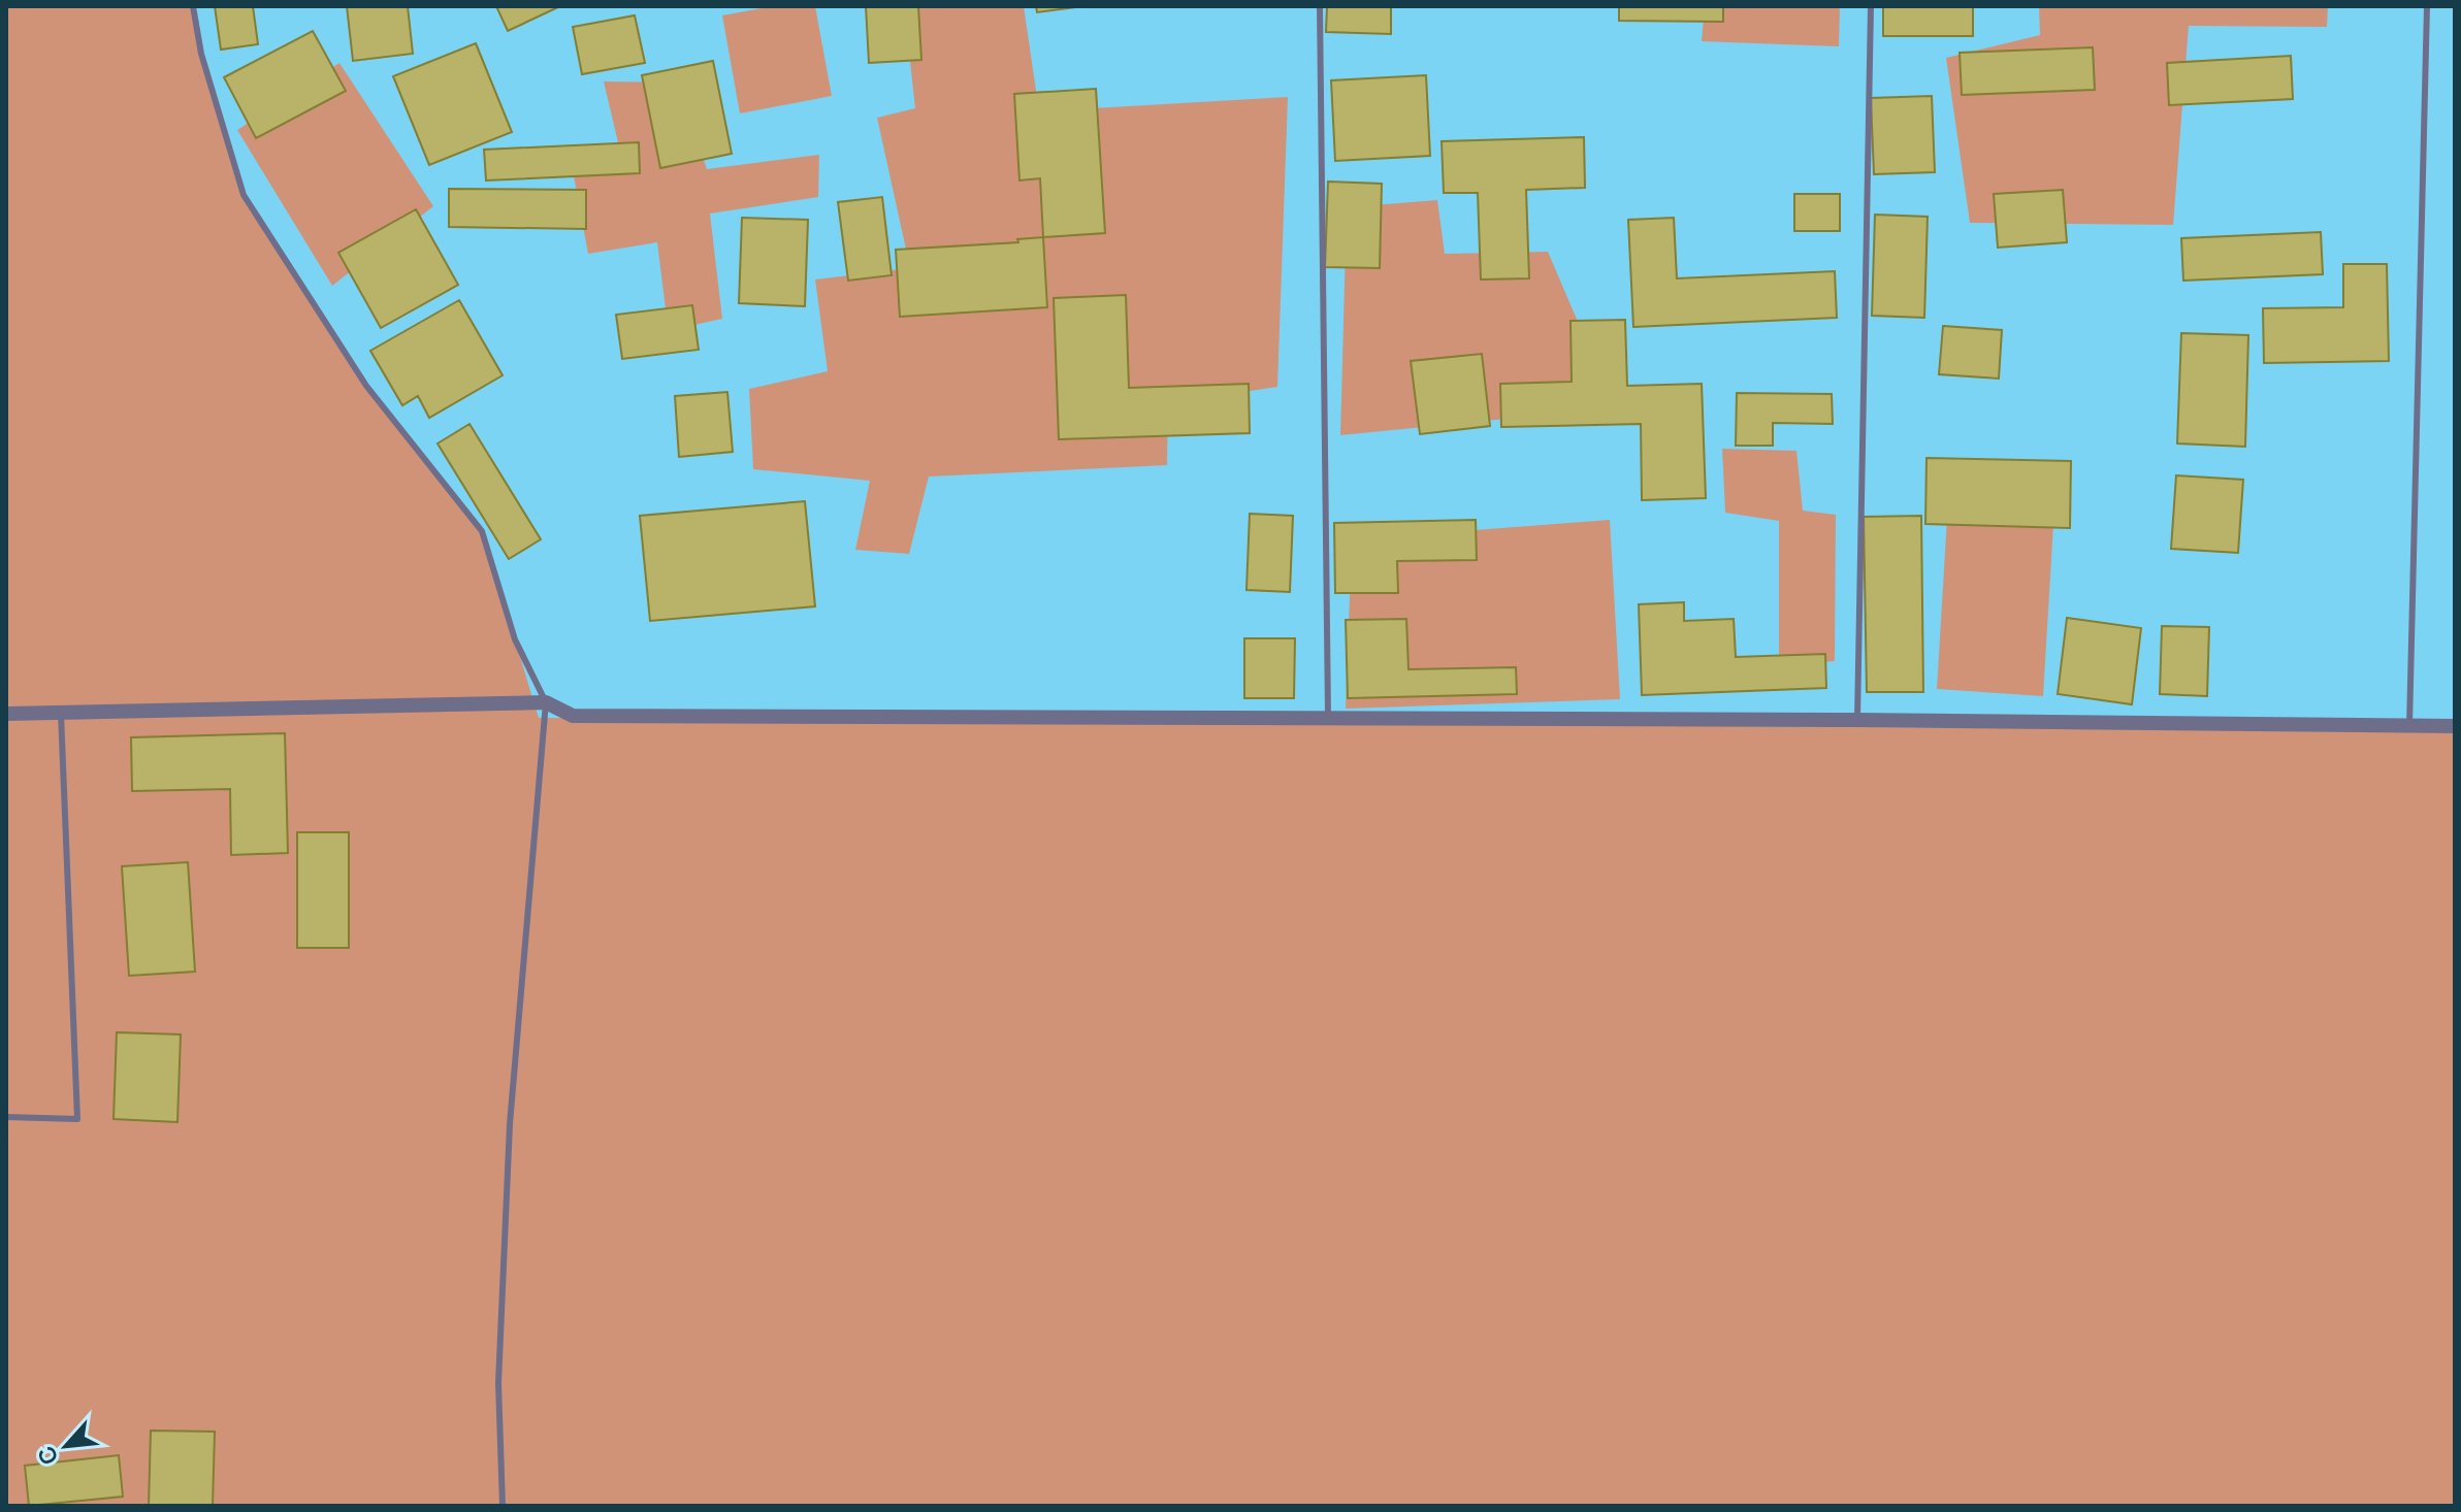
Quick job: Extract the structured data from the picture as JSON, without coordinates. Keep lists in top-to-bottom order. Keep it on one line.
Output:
{"north":"bottom left"}
